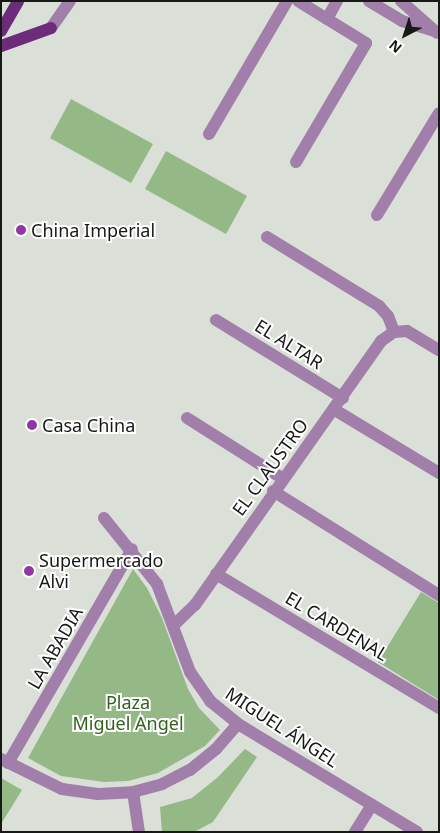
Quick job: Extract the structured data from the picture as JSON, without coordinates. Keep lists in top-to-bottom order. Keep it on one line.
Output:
{"streets":{"street":["EL ALTAR","EL CLAUSTRO","EL CARDENAL","LA ABADIA","MIGUEL ÁNGEL"]},"crossings":[["EL ALTAR","EL CLAUSTRO"],["EL CLAUSTRO","EL CARDENAL"],["EL CLAUSTRO","MIGUEL ÁNGEL"],["LA ABADIA","MIGUEL ÁNGEL"]],"parks":["Plaza Miguel Angel"],"places":["China Imperial","Casa China","Supermercado Alvi"],"north":"bottom left"}
